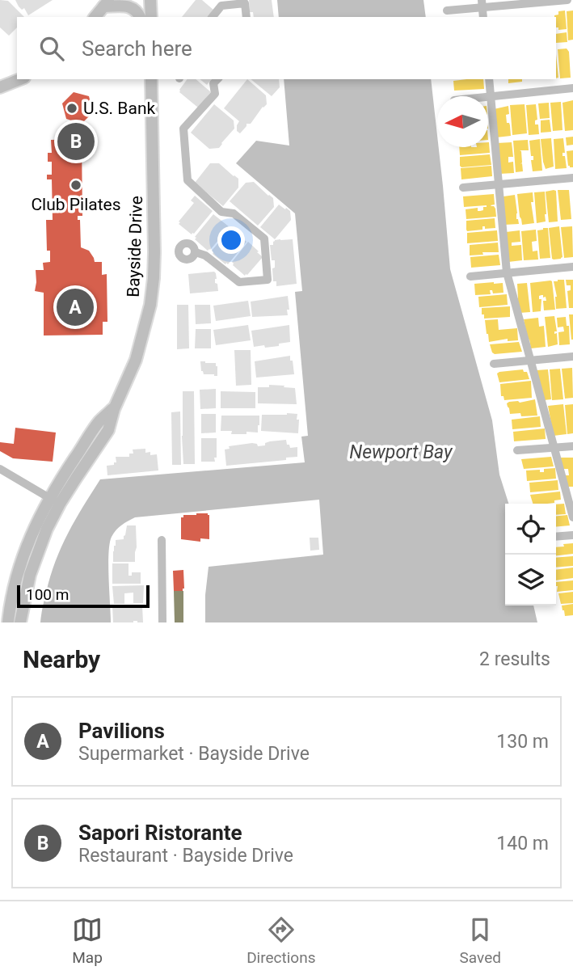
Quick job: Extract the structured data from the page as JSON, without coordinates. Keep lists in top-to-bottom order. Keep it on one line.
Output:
{"streets":{"main road":["Bayside Drive"]},"water":["Newport Bay"],"places":["U.S. Bank","Club Pilates"],"scale_bar":"100 m","north":"left","page":{"search":"Search here","pins":["B","A"],"scale":"100 m","heading":["Nearby","2 results"],"list":[{"mark":"A","name":"Pavilions","note":"Supermarket · Bayside Drive","value":"130 m"},{"mark":"B","name":"Sapori Ristorante","note":"Restaurant · Bayside Drive","value":"140 m"}],"nav":["Map","Directions","Saved"]}}
